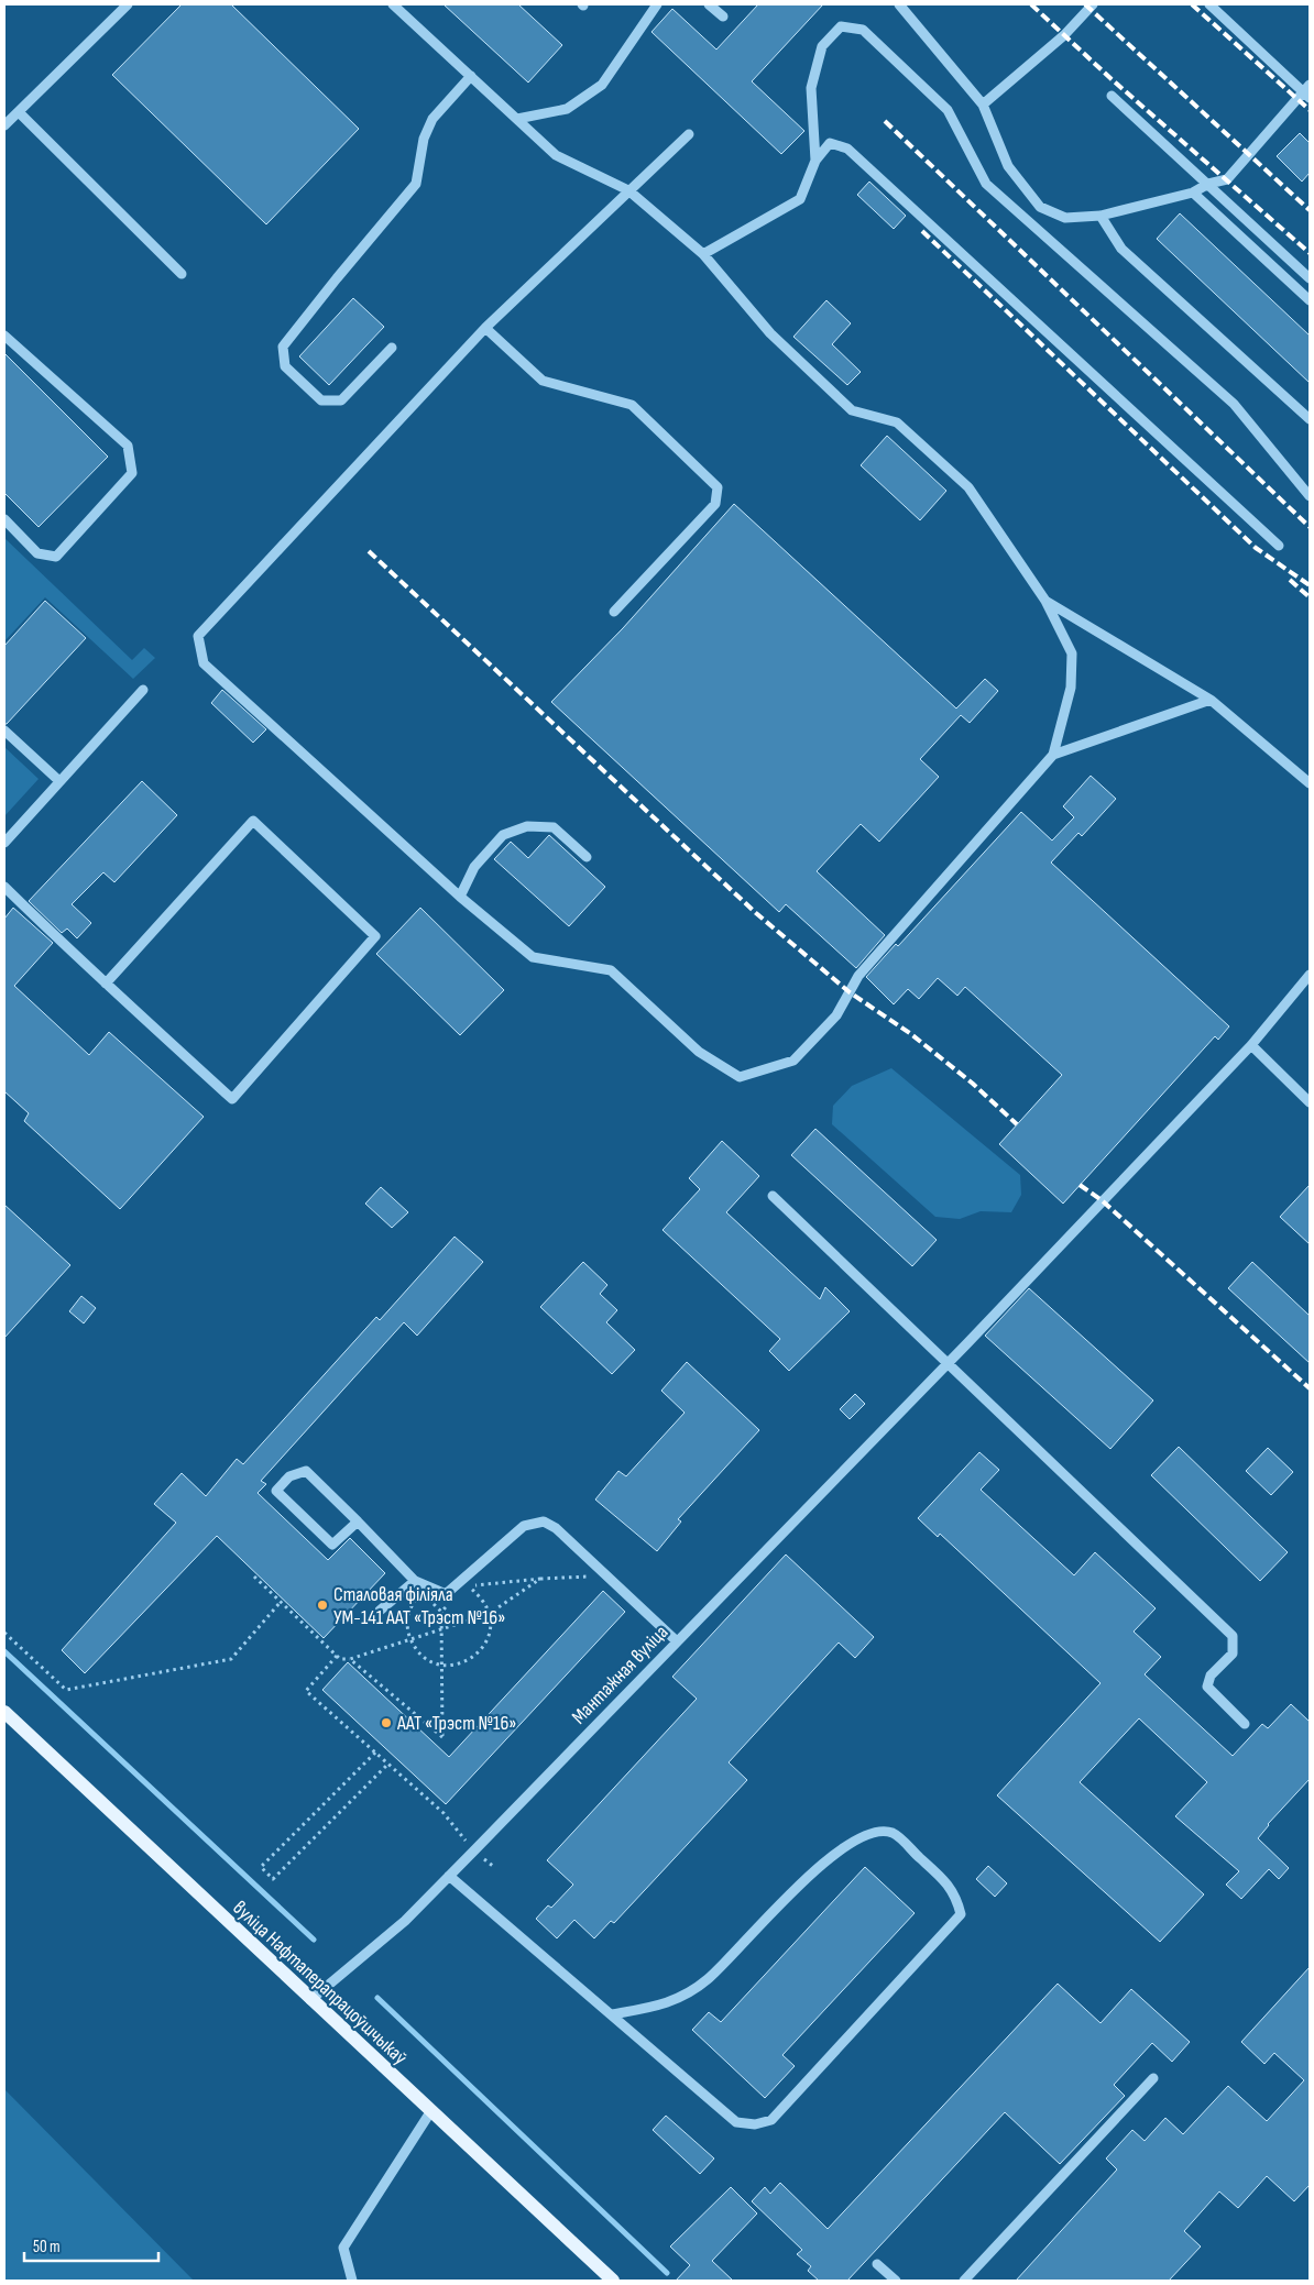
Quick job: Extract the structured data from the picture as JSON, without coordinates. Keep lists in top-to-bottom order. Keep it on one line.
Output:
{"streets":{"main road":["вуліца Нафтаперапрацоўшчыкаў"],"street":["Мантажная вуліца"]},"crossings":[["Мантажная вуліца","вуліца Нафтаперапрацоўшчыкаў"]],"places":["Сталовая філіяла УМ-141 ААТ «Трэст №16»","ААТ «Трэст №16»"],"scale_bar":"50 m"}
